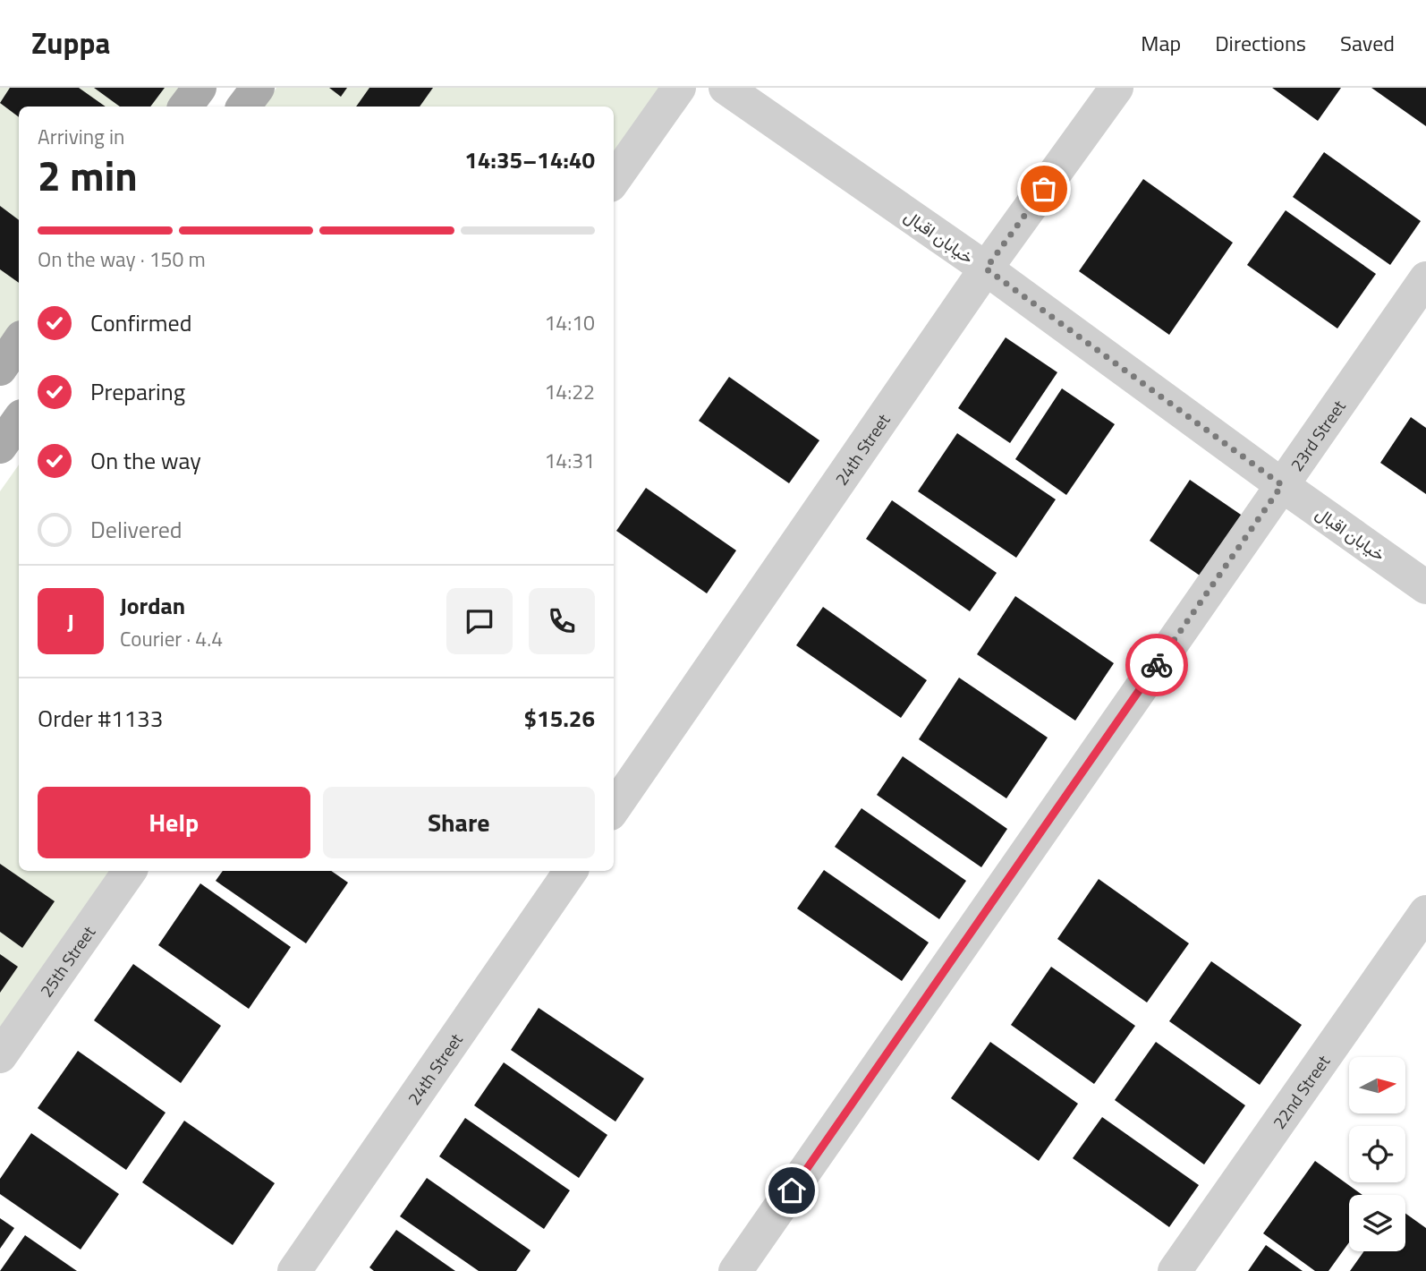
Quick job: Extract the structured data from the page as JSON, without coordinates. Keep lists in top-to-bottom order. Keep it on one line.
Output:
{"streets":{"street":["خیابان اقبال","23rd Street","24th Street","25th Street","22nd Street"]},"crossings":[["خیابان اقبال","23rd Street"],["خیابان اقبال","24th Street"]],"north":"right","page":{"header":"Zuppa","nav":["Map","Directions","Saved"],"heading":["2 min","Arriving in","14:35–14:40"],"panel":["Jordan","Courier · 4.4","Order #1133","$15.26"],"bar":"On the way · 150 m","list":[["Confirmed","14:10"],["Preparing","14:22"],["On the way","14:31"],"Delivered"],"round":"J","buttons":["Help","Share"]}}
